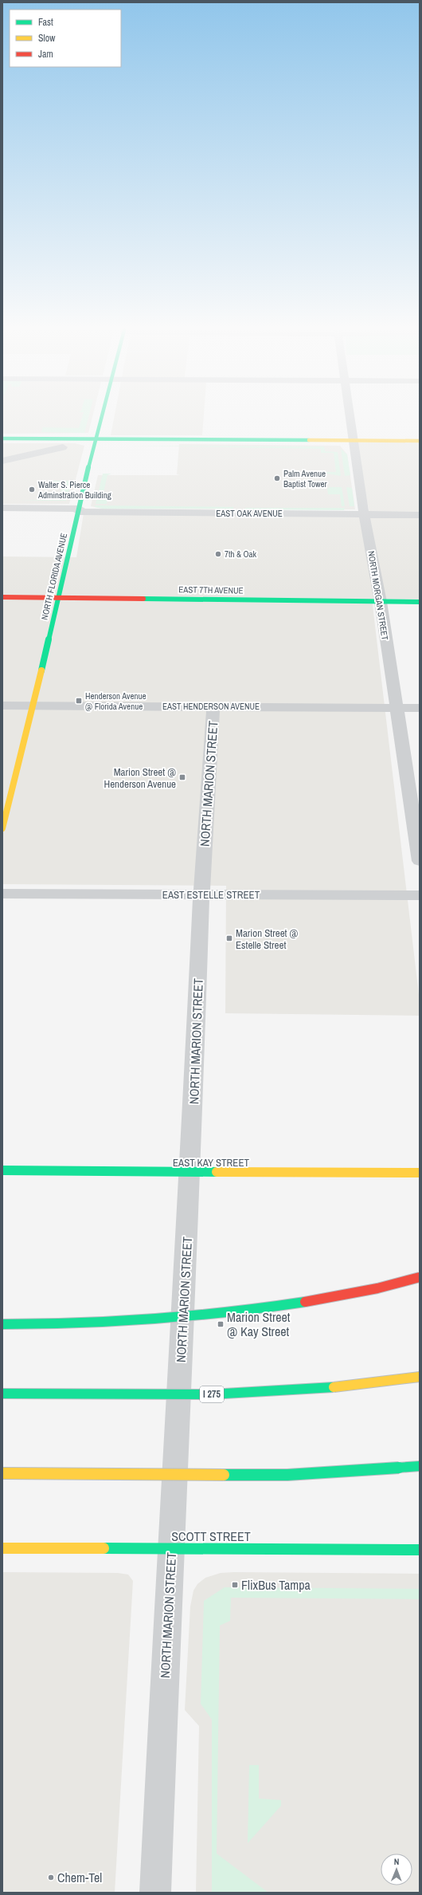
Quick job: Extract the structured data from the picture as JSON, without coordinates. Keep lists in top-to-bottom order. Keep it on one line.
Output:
{"streets":{"main road":["NORTH FLORIDA AVENUE","EAST 7TH AVENUE","EAST KAY STREET","I 275","SCOTT STREET"],"street":["EAST OAK AVENUE","NORTH MORGAN STREET","EAST HENDERSON AVENUE","NORTH MARION STREET","EAST ESTELLE STREET"]},"crossings":[["EAST OAK AVENUE","NORTH FLORIDA AVENUE"],["EAST OAK AVENUE","NORTH MORGAN STREET"],["NORTH FLORIDA AVENUE","EAST 7TH AVENUE"],["NORTH FLORIDA AVENUE","EAST HENDERSON AVENUE"],["EAST 7TH AVENUE","NORTH MORGAN STREET"],["NORTH MORGAN STREET","EAST HENDERSON AVENUE"],["EAST HENDERSON AVENUE","NORTH MARION STREET"],["NORTH MARION STREET","EAST ESTELLE STREET"],["NORTH MARION STREET","EAST KAY STREET"],["NORTH MARION STREET","SCOTT STREET"]],"places":{"other":["Palm Avenue Baptist Tower","Walter S. Pierce Adminstration Building","7th & Oak","Chem-Tel"],"transit":["Henderson Avenue @ Florida Avenue","Marion Street @ Henderson Avenue","Marion Street @ Estelle Street","Marion Street @ Kay Street","FlixBus Tampa"]},"legend":["Fast","Slow","Jam"],"north":"top"}
